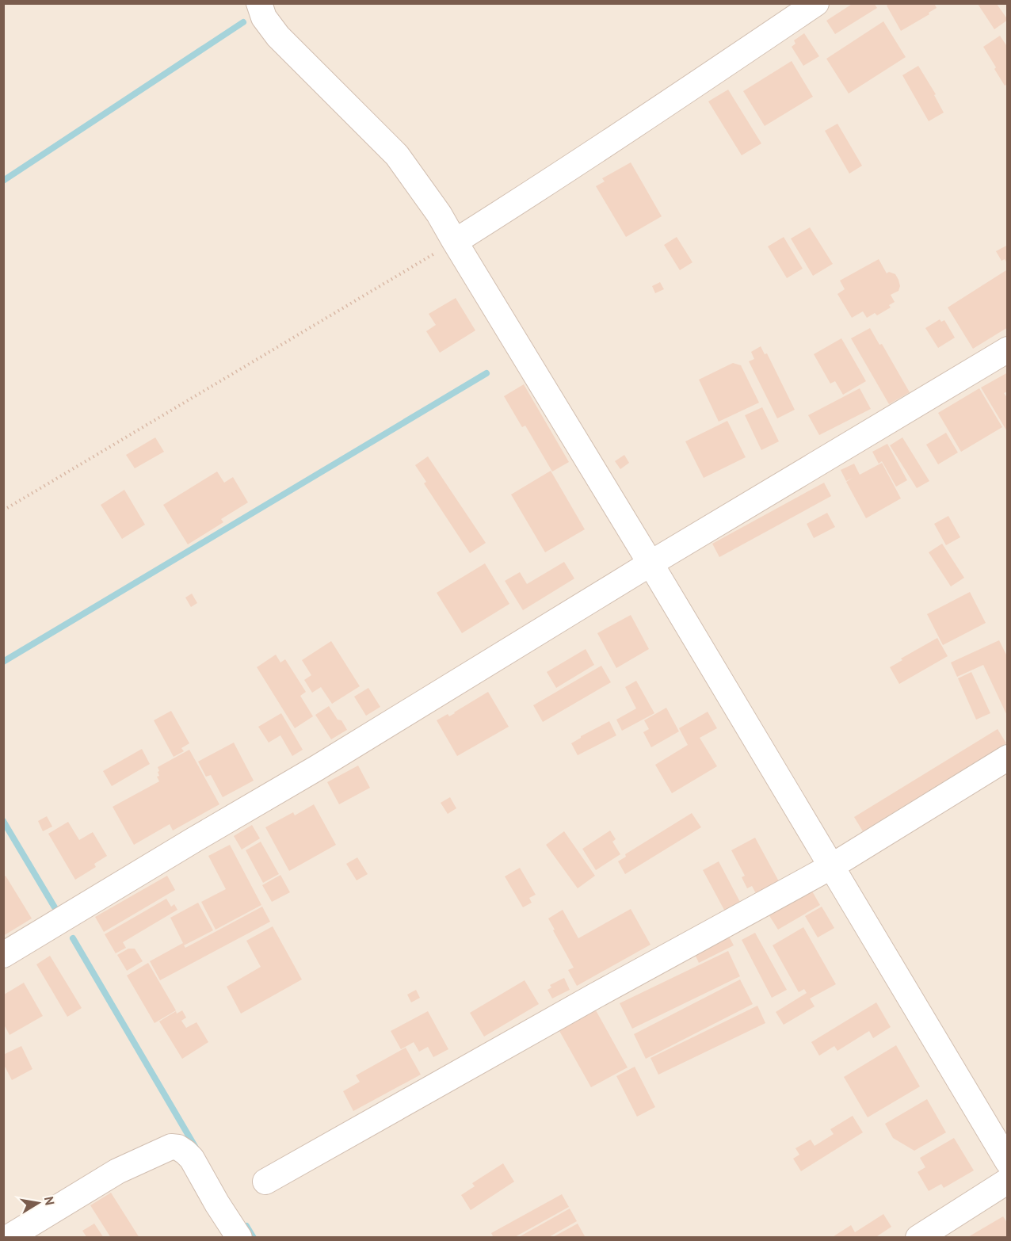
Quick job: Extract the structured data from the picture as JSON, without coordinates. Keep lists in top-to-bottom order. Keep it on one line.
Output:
{"north":"right"}
